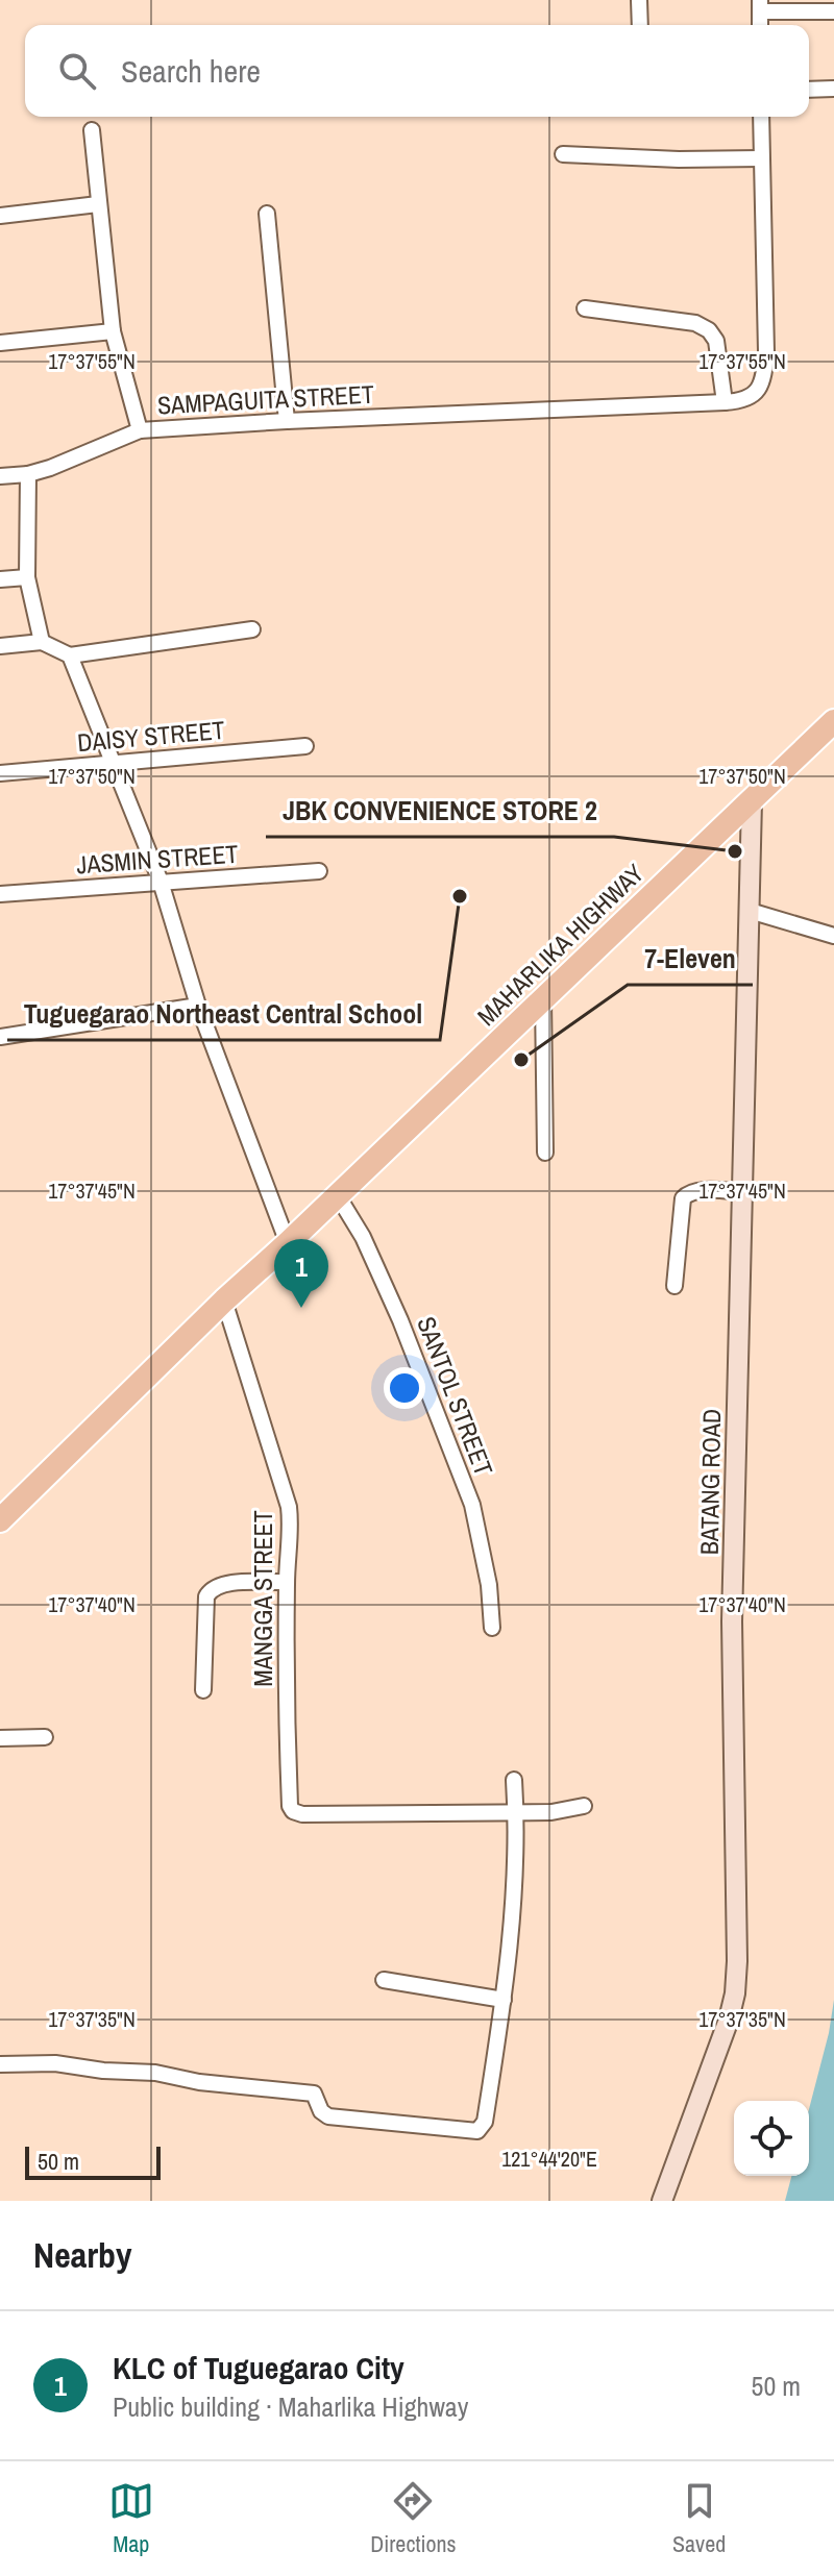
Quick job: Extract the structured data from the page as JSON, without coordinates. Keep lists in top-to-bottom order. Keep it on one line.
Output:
{"streets":{"main road":["MAHARLIKA HIGHWAY"],"street":["SAMPAGUITA STREET","DAISY STREET","JASMIN STREET","SANTOL STREET","BATANG ROAD","MANGGA STREET"]},"crossings":[["MAHARLIKA HIGHWAY","SANTOL STREET"],["MAHARLIKA HIGHWAY","BATANG ROAD"],["MAHARLIKA HIGHWAY","MANGGA STREET"]],"places":["JBK CONVENIENCE STORE 2","Tuguegarao Northeast Central School","7-Eleven"],"scale_bar":"50 m","page":{"search":"Search here","pins":"1","scale":"50 m","heading":"Nearby","list":[{"mark":"1","name":"KLC of Tuguegarao City","note":"Public building · Maharlika Highway","value":"50 m"}],"nav":["Map","Directions","Saved"]},"coordinates":["17°37'55\"N","17°37'50\"N","17°37'45\"N","17°37'40\"N","17°37'35\"N","121°44'20\"E"]}
